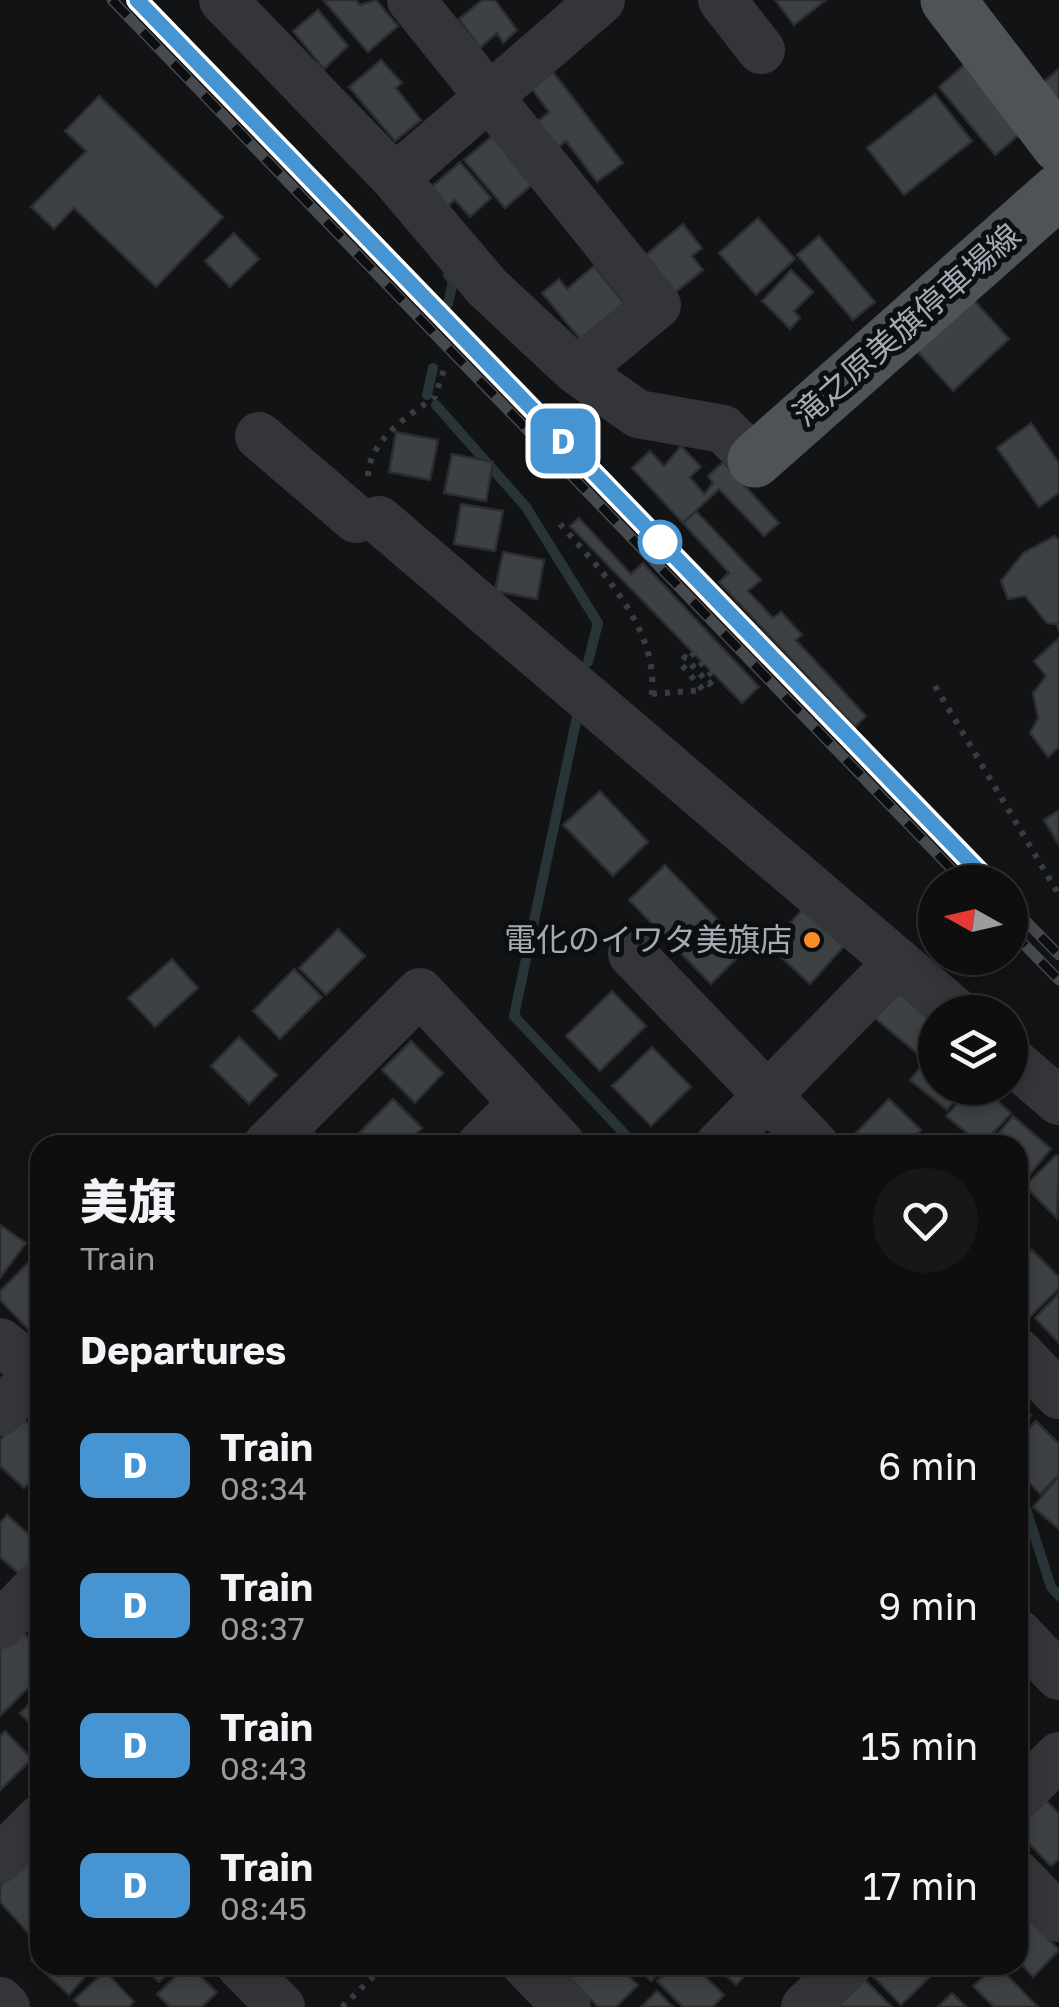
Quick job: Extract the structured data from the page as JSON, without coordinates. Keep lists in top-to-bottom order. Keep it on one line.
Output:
{"streets":{"main road":["滝之原美旗停車場線"]},"places":["電化のイワタ美旗店"],"north":"left","page":{"on_map":"D","heading":[["美旗","Train"],"Departures"],"list":[{"mark":"D","name":"Train","note":"08:34","value":"6 min"},{"mark":"D","name":"Train","note":"08:37","value":"9 min"},{"mark":"D","name":"Train","note":"08:43","value":"15 min"},{"mark":"D","name":"Train","note":"08:45","value":"17 min"}]}}
